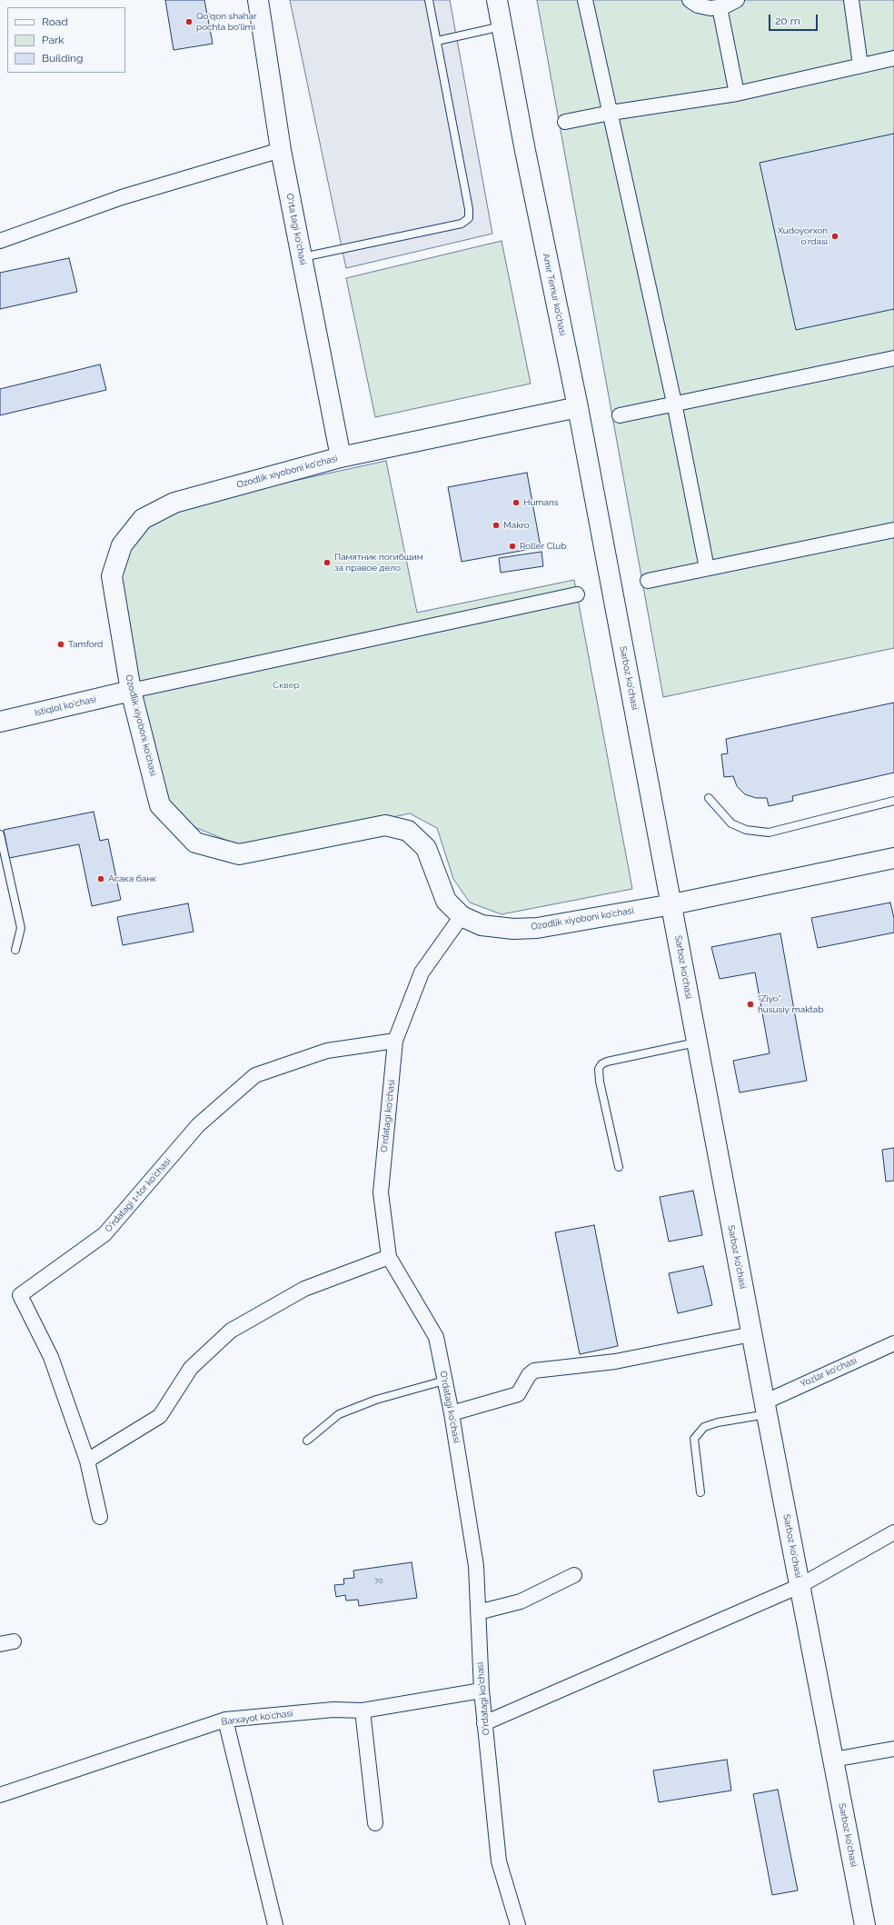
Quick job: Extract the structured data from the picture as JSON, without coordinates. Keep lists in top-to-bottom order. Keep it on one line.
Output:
{"streets":{"main road":["O'rta tagi ko'chasi","Amir Temur ko'chasi","Ozodlik xiyoboni ko'chasi","Sarboz ko'chasi","Istiqlol ko'chasi"],"street":["O'rdatagi ko'chasi","O'rdatagi 1-tor ko'chasi","Yozlar ko'chasi","Barxayot koʻchasi"]},"crossings":[["O'rta tagi ko'chasi","Ozodlik xiyoboni ko'chasi"],["Amir Temur ko'chasi","Ozodlik xiyoboni ko'chasi"],["Amir Temur ko'chasi","Sarboz ko'chasi"],["Ozodlik xiyoboni ko'chasi","Sarboz ko'chasi"],["Ozodlik xiyoboni ko'chasi","Istiqlol ko'chasi"],["Ozodlik xiyoboni ko'chasi","O'rdatagi ko'chasi"],["Sarboz ko'chasi","Yozlar ko'chasi"],["O'rdatagi ko'chasi","O'rdatagi 1-tor ko'chasi"],["O'rdatagi ko'chasi","Barxayot koʻchasi"]],"parks":["Сквер"],"places":["Qo‘qon shahar pochta bo‘limi","Xudoyorxon oʻrdasi","Humans","Makro","Roller Club","Памятник погибшим за правое дело","Tamford","Асака банк","“Ziyo” hususiy maktab"],"house_numbers":["70"],"legend":["Road","Park","Building"],"scale_bar":"20 m"}
